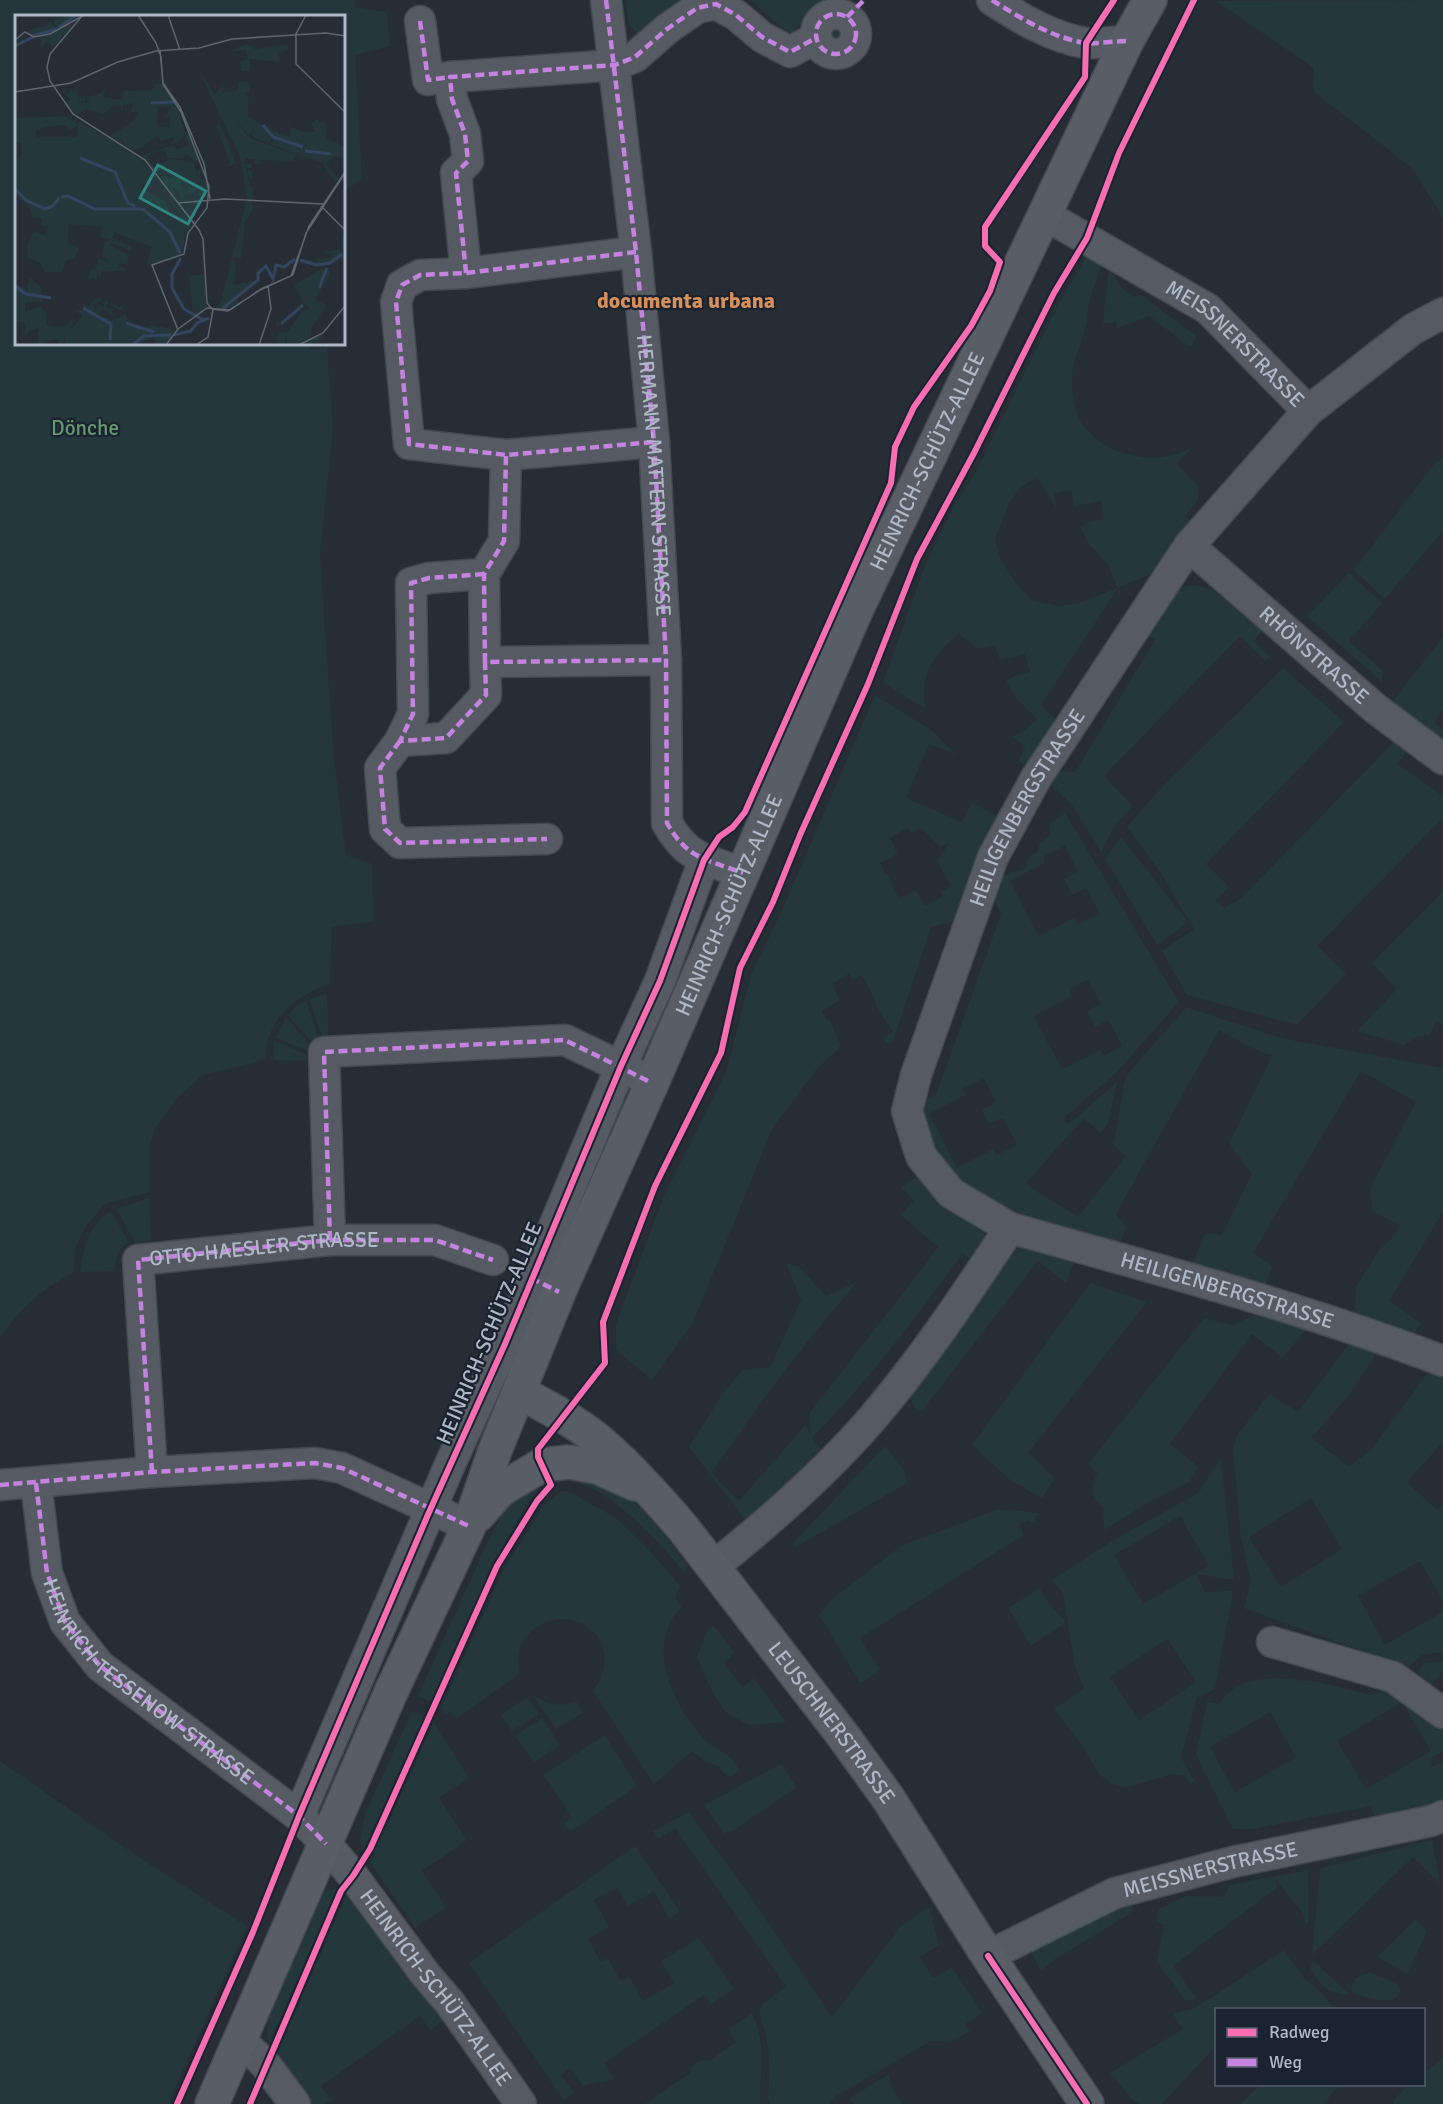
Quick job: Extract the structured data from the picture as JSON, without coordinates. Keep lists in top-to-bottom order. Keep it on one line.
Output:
{"streets":{"main road":["HEINRICH-SCHÜTZ-ALLEE","LEUSCHNERSTRASSE"],"street":["MEISSNERSTRASSE","HERMANN-MATTERN-STRASSE","RHÖNSTRASSE","HEILIGENBERGSTRASSE","OTTO-HAESLER-STRASSE","HEINRICH-TESSENOW-STRASSE"]},"crossings":[["MEISSNERSTRASSE","HEINRICH-SCHÜTZ-ALLEE"],["MEISSNERSTRASSE","HEILIGENBERGSTRASSE"],["MEISSNERSTRASSE","LEUSCHNERSTRASSE"],["HEINRICH-SCHÜTZ-ALLEE","HERMANN-MATTERN-STRASSE"],["HEINRICH-SCHÜTZ-ALLEE","HEINRICH-TESSENOW-STRASSE"],["HEINRICH-SCHÜTZ-ALLEE","LEUSCHNERSTRASSE"],["RHÖNSTRASSE","HEILIGENBERGSTRASSE"]],"districts":["documenta urbana"],"parks":["Dönche"],"legend":["Radweg","Weg"]}
